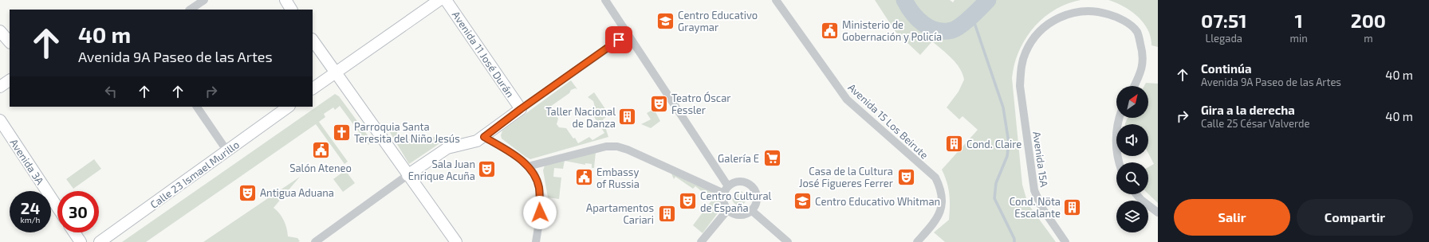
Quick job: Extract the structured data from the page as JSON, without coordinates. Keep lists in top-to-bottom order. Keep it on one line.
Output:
{"streets":{"street":["Avenida 11 José Durán","Avenida 15 Los Beirute","Avenida 15A","Avenida 3A","Calle 23 Ismael Murillo"]},"places":{"school or university":["Centro Educativo Graymar","Centro Educativo Whitman"],"public building":["Ministerio de Gobernación y Policía","Salón Ateneo","Embassy of Russia"],"theatre":["Teatro Óscar Fessler","Sala Juan Enrique Acuña","Casa de la Cultura José Figueres Ferrer","Antigua Aduana","Centro Cultural de España"],"building":["Taller Nacional de Danza","Cond. Claire","Cond. Nöta Escalante","Apartamentos Cariari"],"church":["Parroquia Santa Teresita del Niño Jesús"],"supermarket":["Galería E"]},"north":"top right","page":{"eta":["07:51","Llegada","1","min","200","m"],"turn":["40 m","Avenida 9A Paseo de las Artes"],"list":[{"name":"Continúa","note":"Avenida 9A Paseo de las Artes","value":"40 m"},{"name":"Gira a la derecha","note":"Calle 25 César Valverde","value":"40 m"}],"speed":"24 km/h","limit":"30","buttons":["Salir","Compartir"]}}
